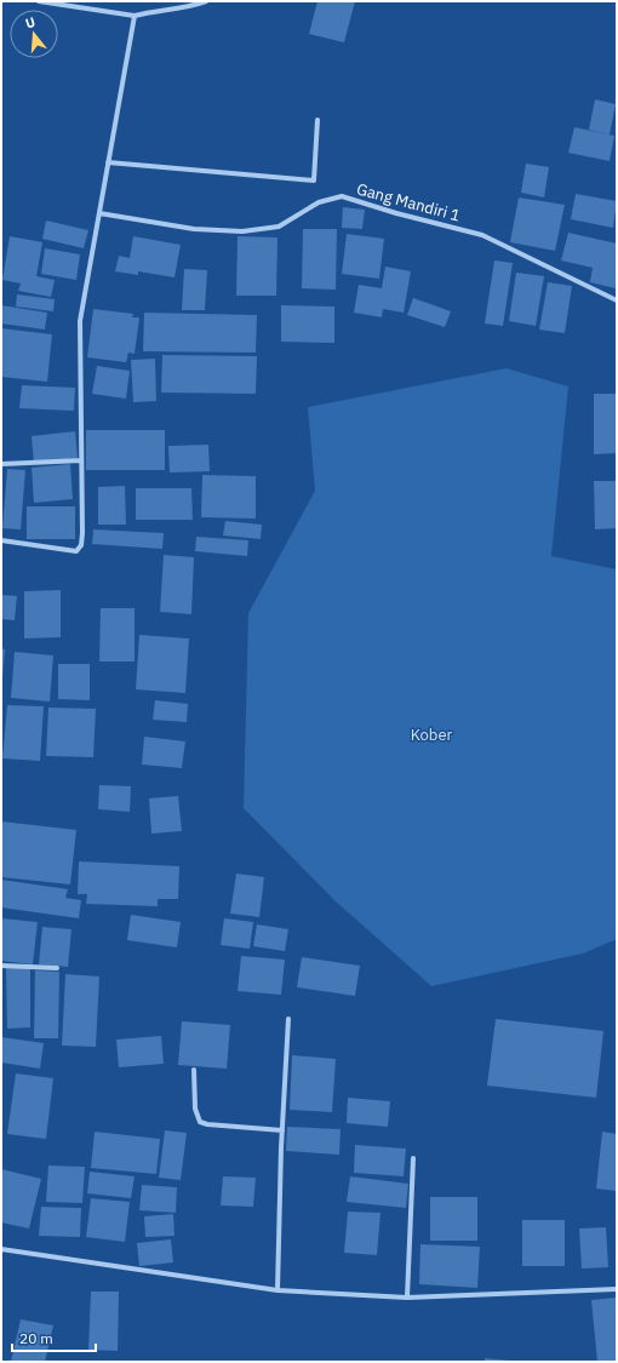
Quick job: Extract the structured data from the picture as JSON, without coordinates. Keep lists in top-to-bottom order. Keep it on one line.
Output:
{"streets":{"street":["Gang Mandiri 1"]},"parks":["Kober"],"scale_bar":"20 m","north":"top"}
